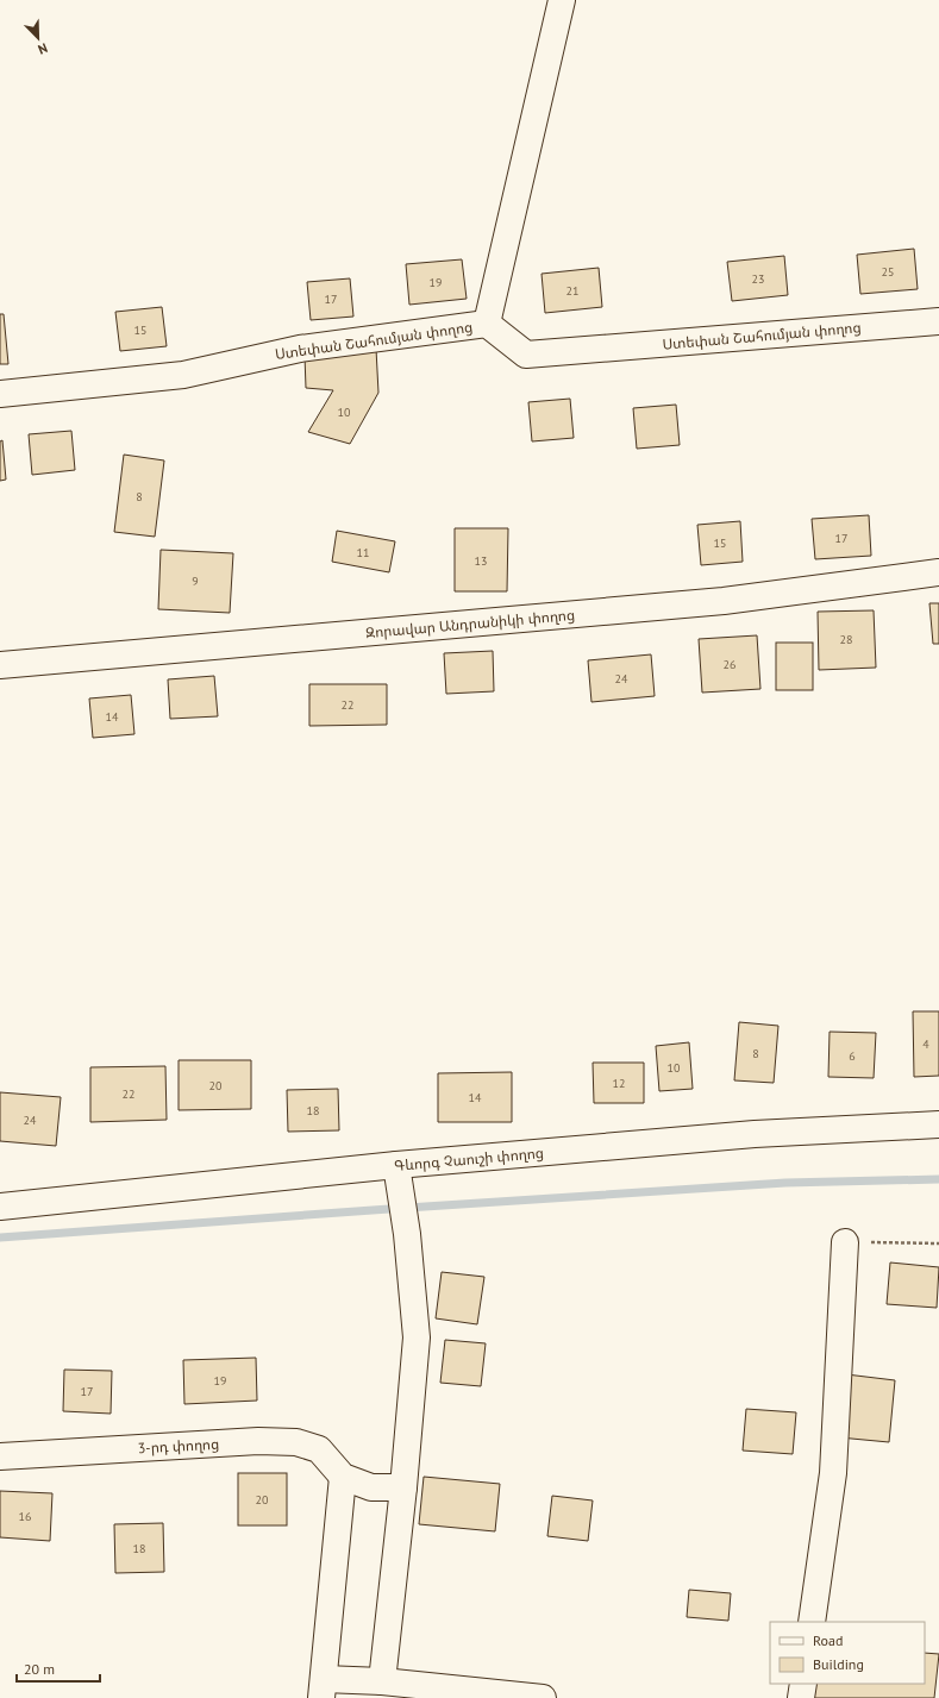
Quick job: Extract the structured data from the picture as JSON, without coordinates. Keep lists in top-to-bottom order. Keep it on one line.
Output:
{"streets":{"street":["Ստեփան Շահումյան փողոց","Զորավար Անդրանիկի փողոց","Գևորգ Չաուշի փողոց","3-րդ փողոց"]},"house_numbers":["25","23","19","21","17","15","10","8","17","15","11","13","9","28","26","24","22","14","4","8","6","10","12","20","22","14","18","24","19","17","20","16","18"],"legend":["Road","Building"],"scale_bar":"20 m","north":"bottom right"}
